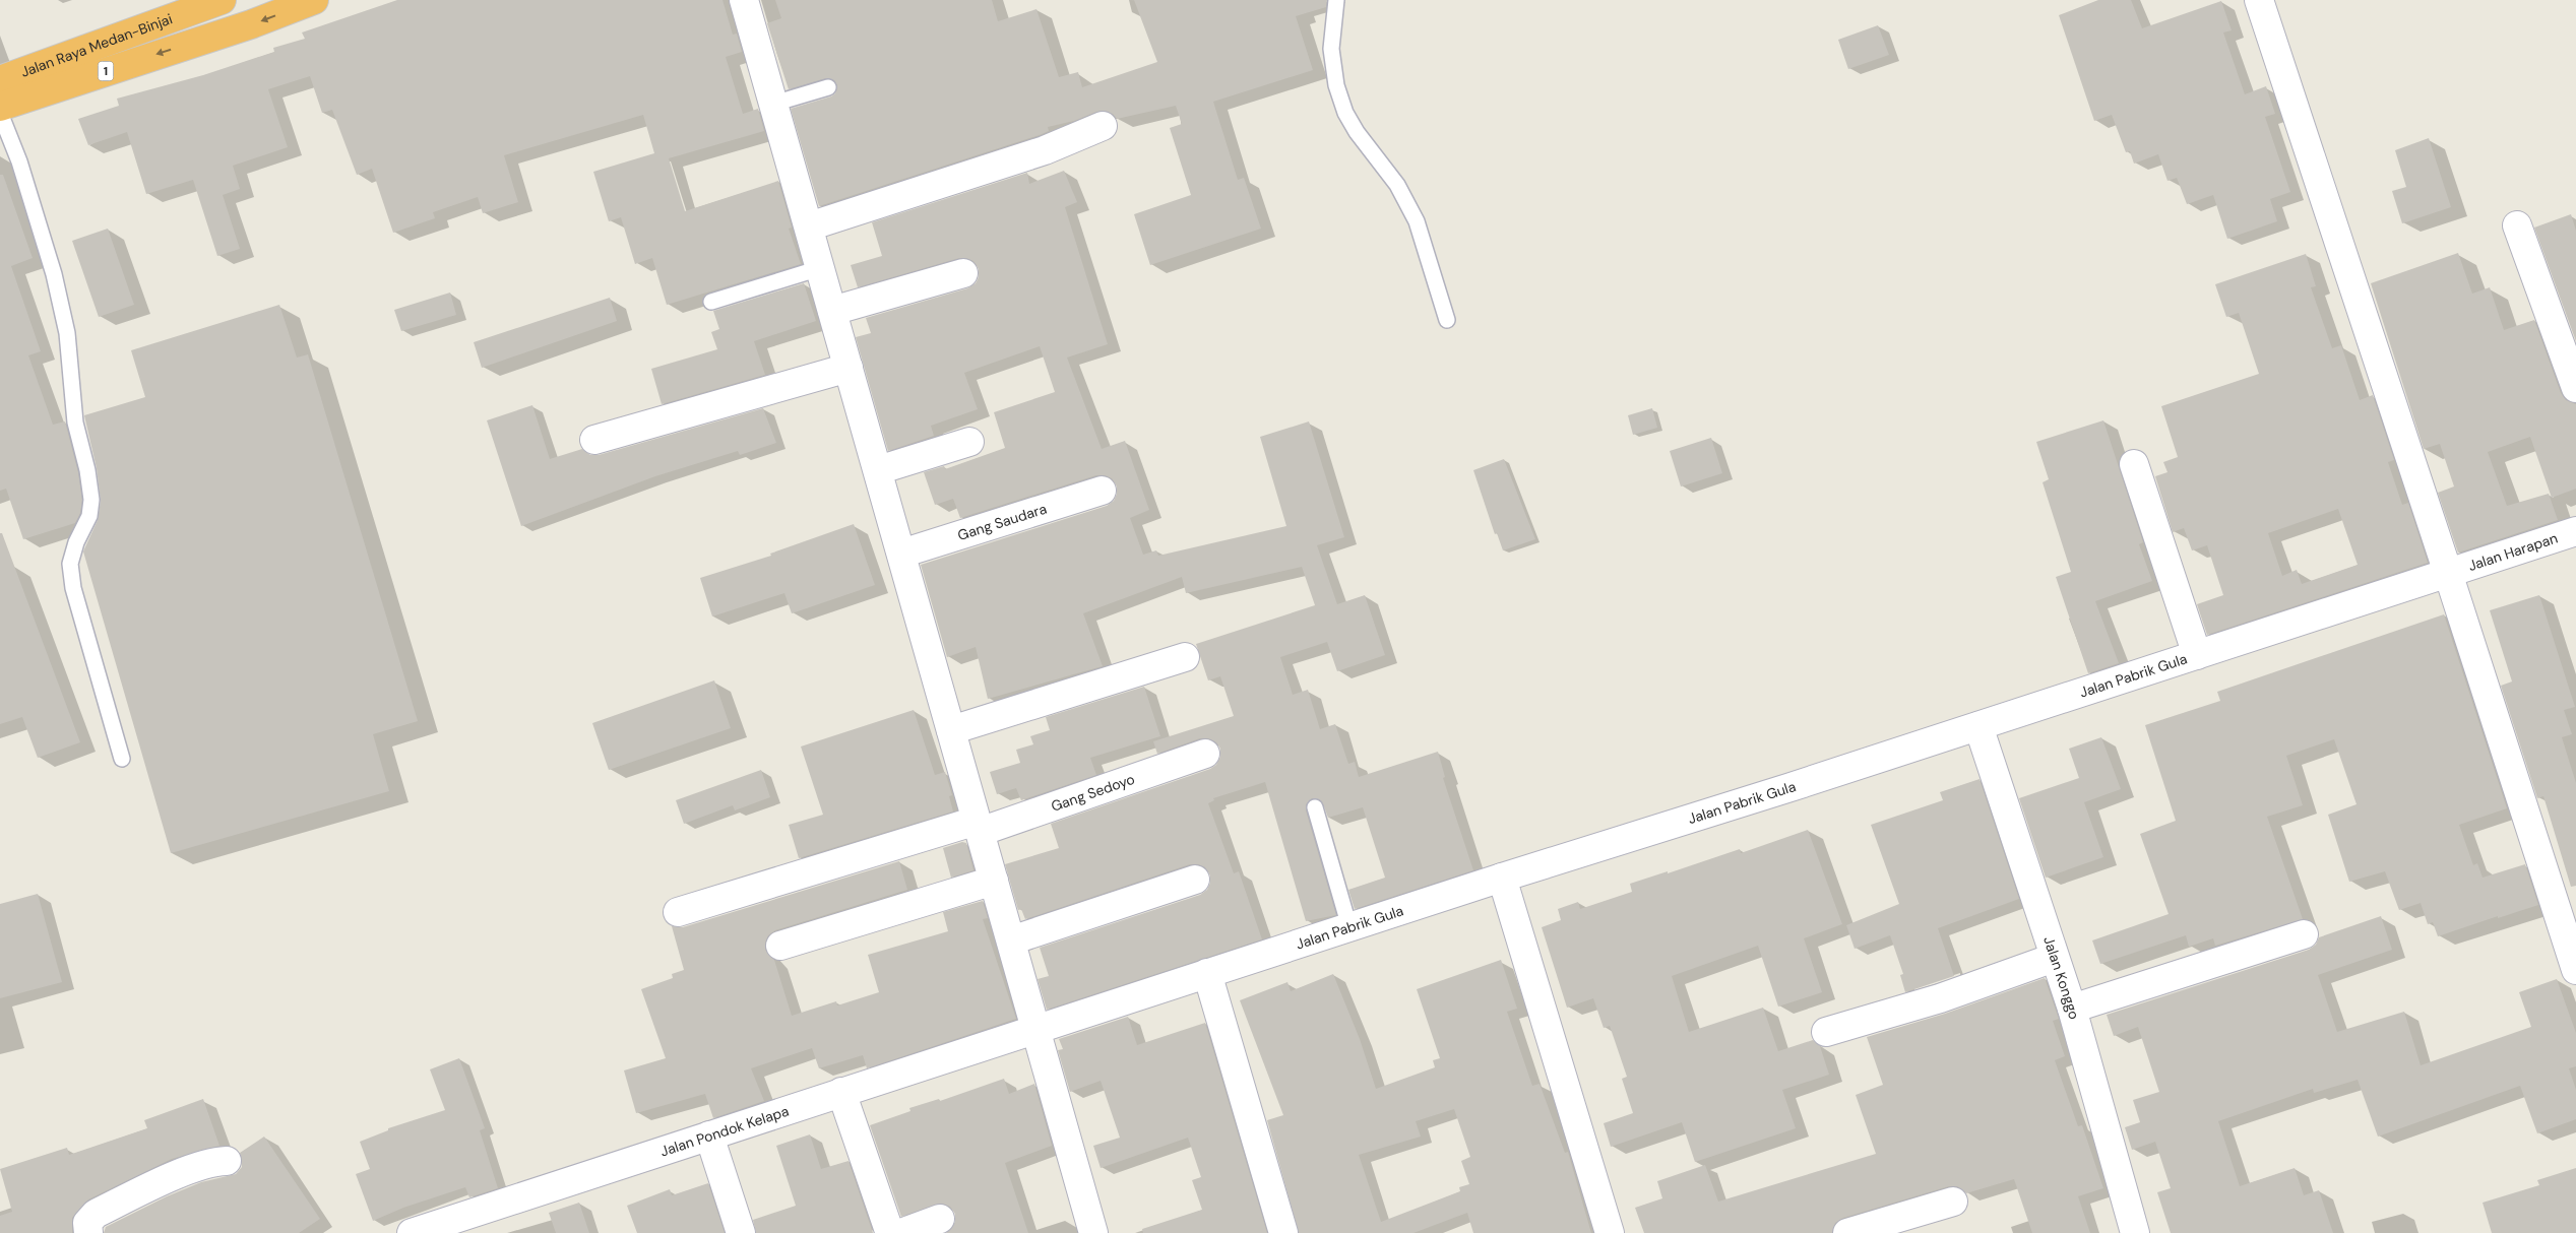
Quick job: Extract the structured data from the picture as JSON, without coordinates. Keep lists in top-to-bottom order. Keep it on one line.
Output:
{"streets":{"highway":["Jalan Raya Medan-Binjai","1"],"street":["Gang Saudara","Jalan Harapan","Jalan Pabrik Gula","Gang Sedoyo","Jalan Konggo","Jalan Pondok Kelapa"]},"crossings":[["Jalan Harapan","Jalan Pabrik Gula"],["Jalan Pabrik Gula","Jalan Konggo"],["Jalan Pabrik Gula","Jalan Pondok Kelapa"]]}
